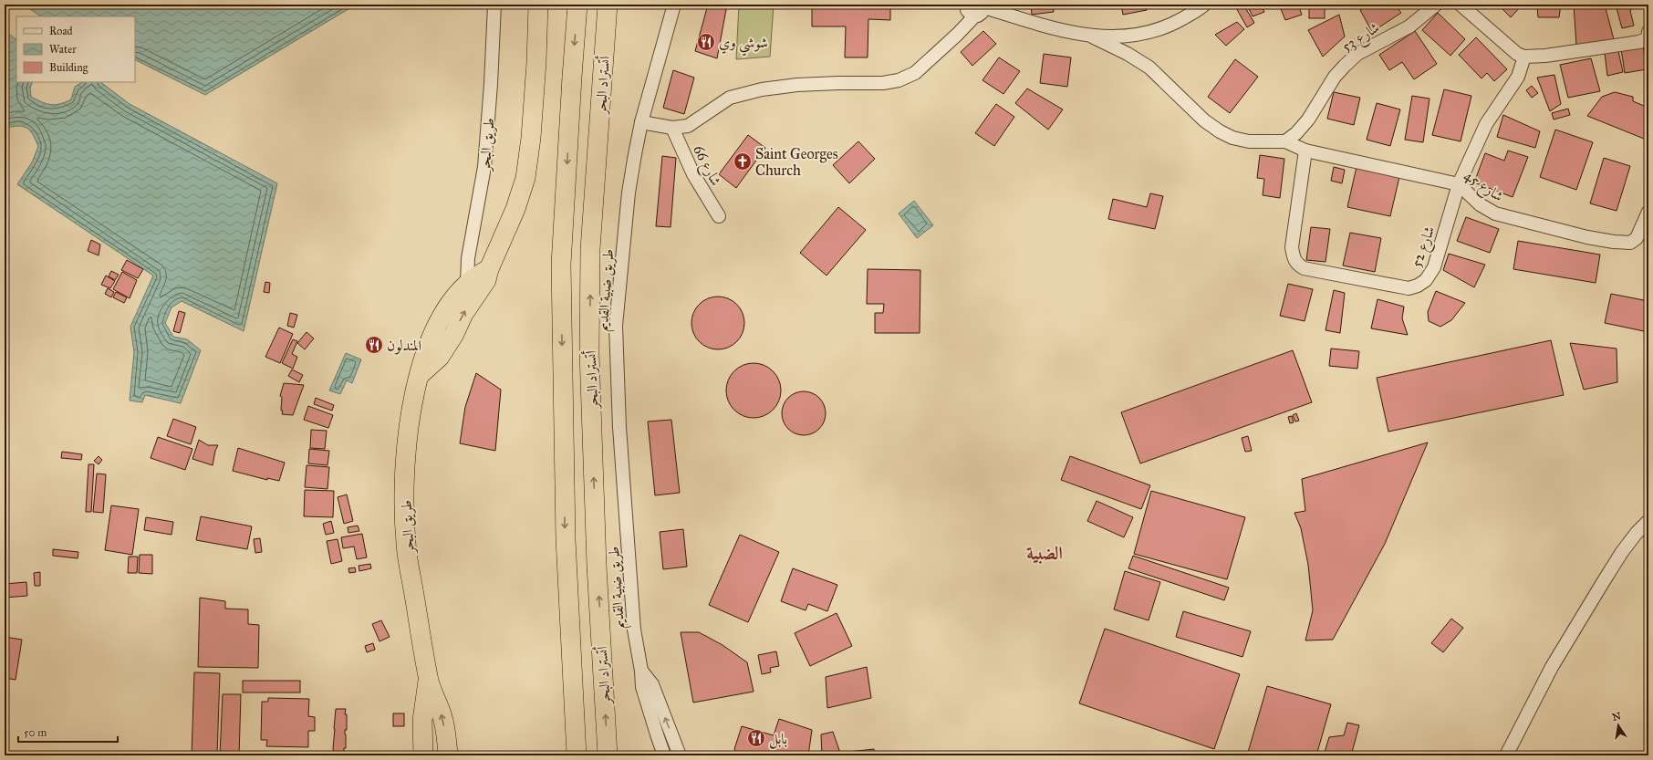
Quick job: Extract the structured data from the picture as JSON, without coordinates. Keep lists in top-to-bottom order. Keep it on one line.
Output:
{"streets":{"highway":["أتستراد البحر","طريق البحر"],"street":["شارع 53","شارع 66","شارع 45","شارع 52","طريق ضبية القديم"]},"crossings":[["شارع 53","شارع 45"],["شارع 45","شارع 52"]],"districts":["الضبية"],"places":{"restaurant":["شوشي وي","المندلون","بابل"],"church":["Saint Georges Church"]},"legend":["Road","Water","Building"],"scale_bar":"50 m","north":"top"}
